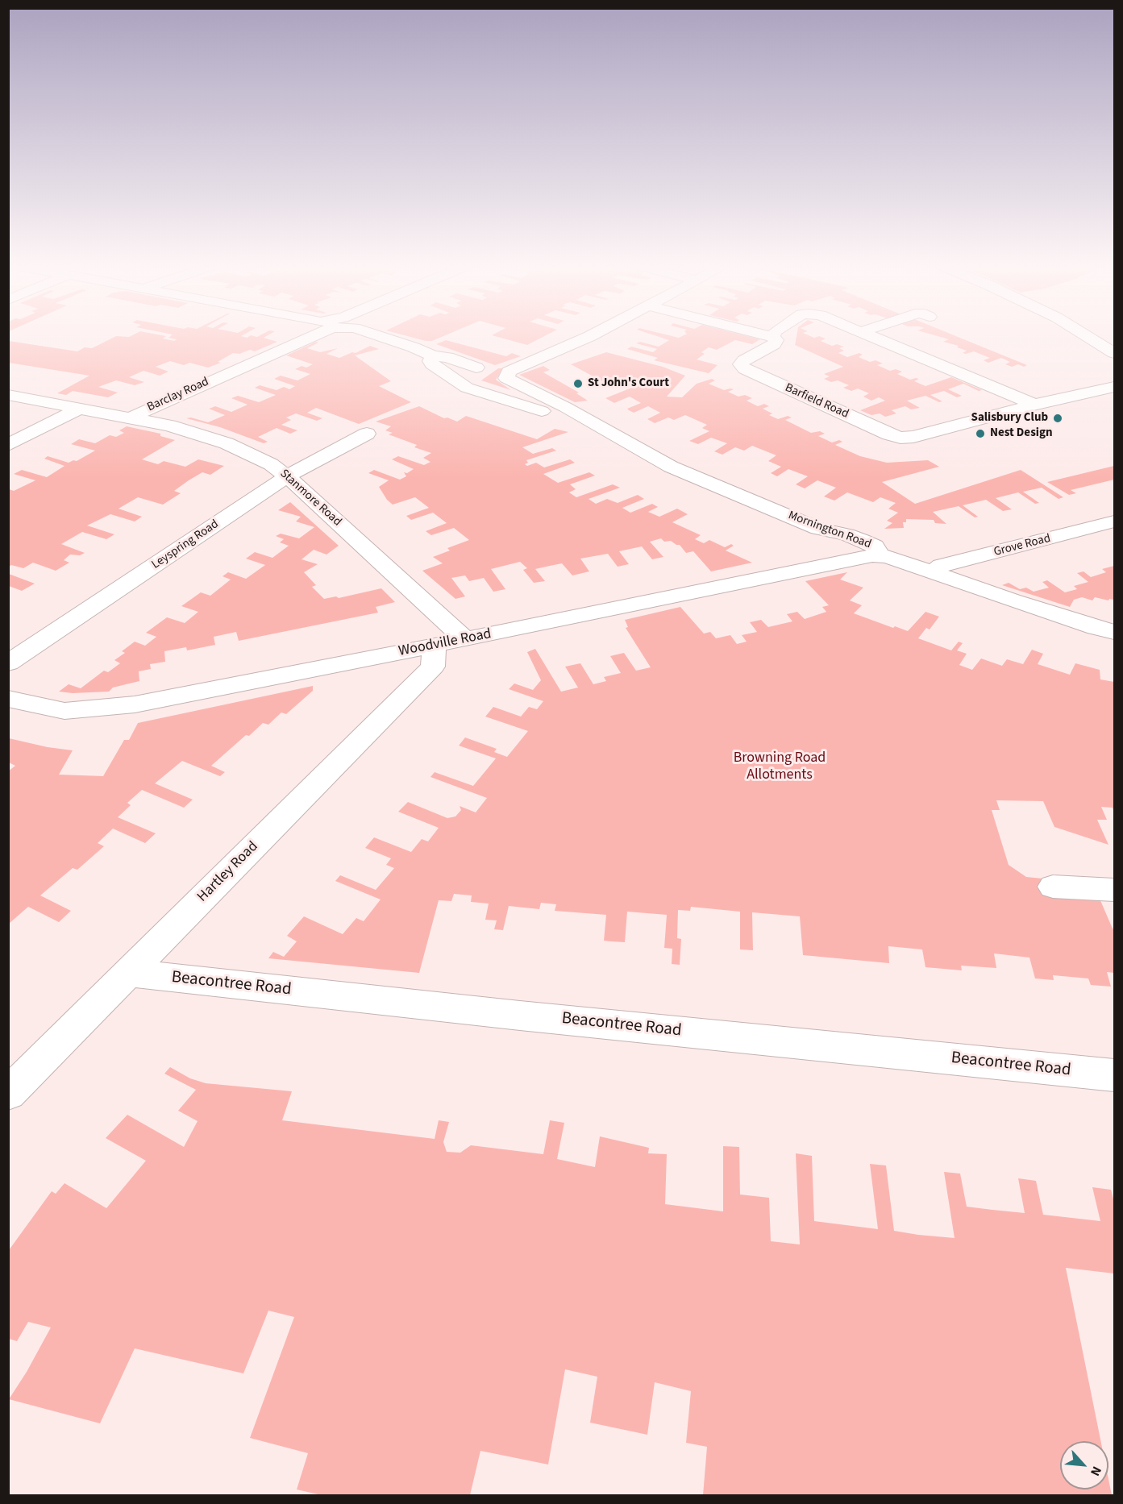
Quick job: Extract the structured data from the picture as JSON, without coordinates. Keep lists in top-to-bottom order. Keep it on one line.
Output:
{"streets":{"street":["Barclay Road","Barfield Road","Stanmore Road","Mornington Road","Leyspring Road","Grove Road","Woodville Road","Hartley Road","Beacontree Road"]},"crossings":[["Barclay Road","Stanmore Road"],["Stanmore Road","Leyspring Road"],["Stanmore Road","Woodville Road"],["Mornington Road","Grove Road"],["Mornington Road","Woodville Road"],["Woodville Road","Hartley Road"],["Hartley Road","Beacontree Road"]],"parks":["Browning Road Allotments"],"places":["St John's Court","Salisbury Club","Nest Design"],"north":"bottom right"}
